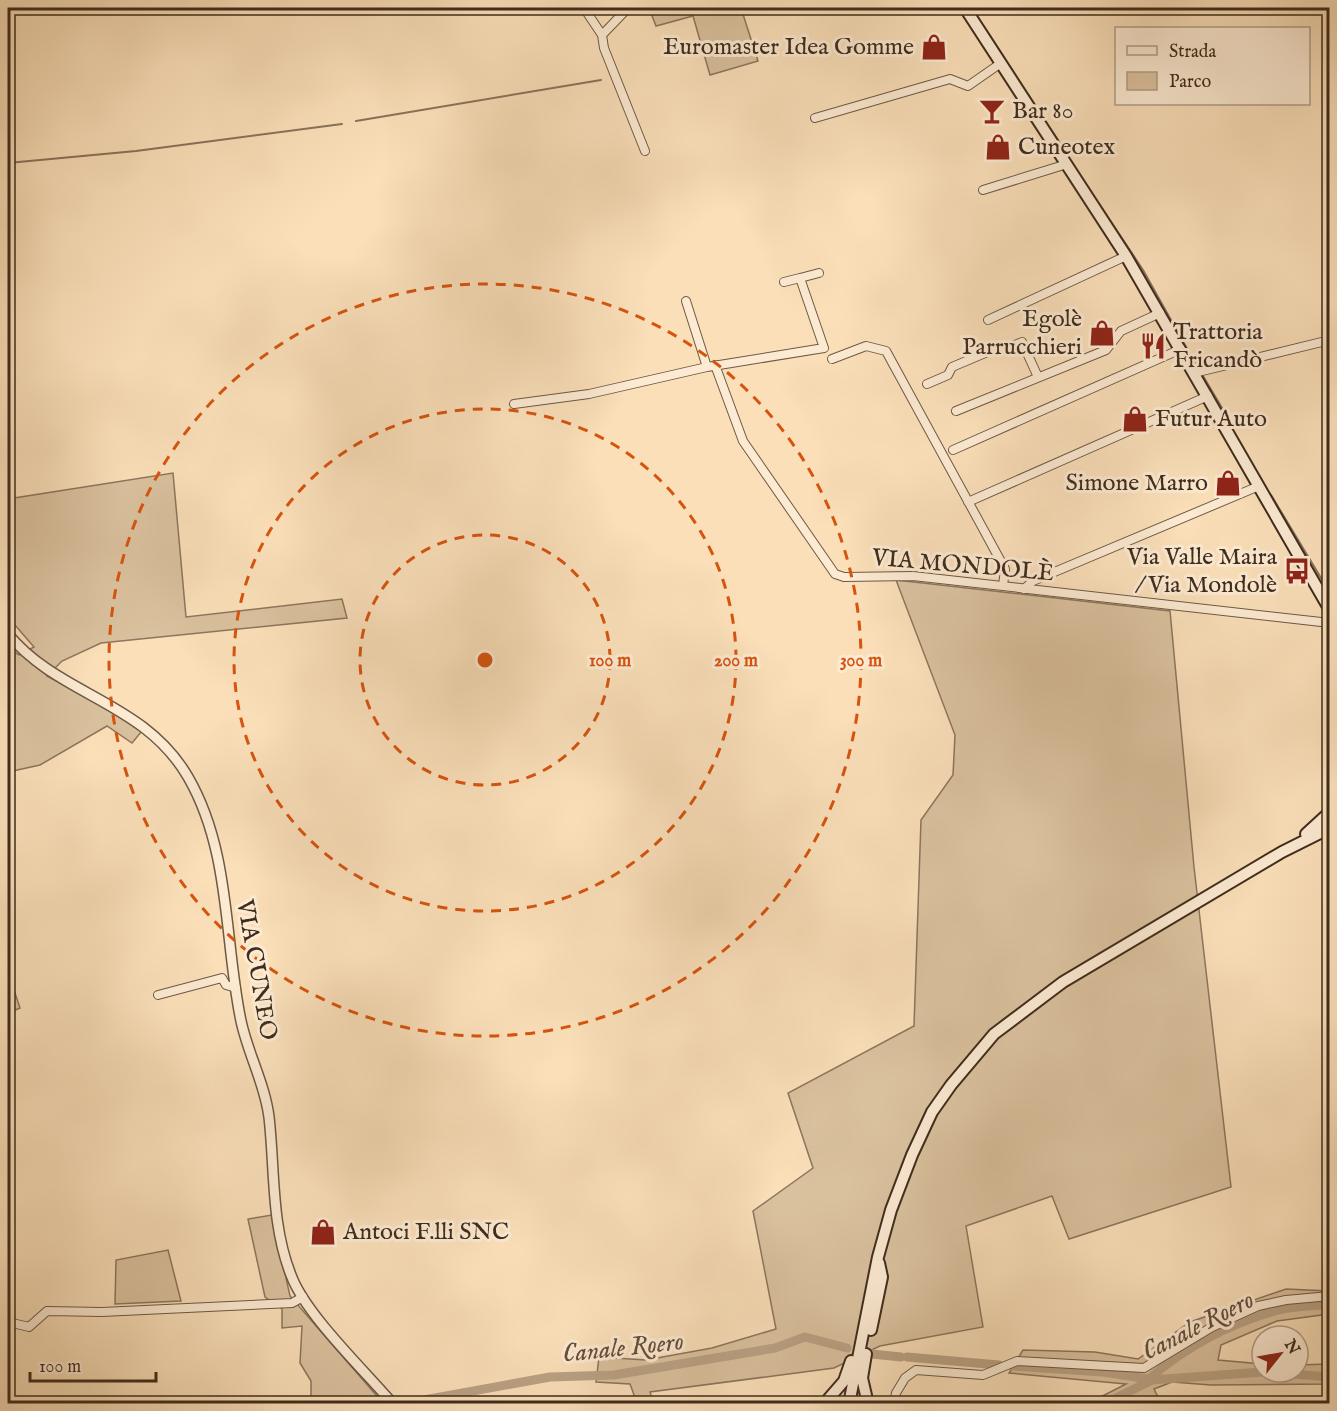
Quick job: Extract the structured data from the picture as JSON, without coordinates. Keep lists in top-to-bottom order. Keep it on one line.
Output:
{"streets":{"street":["VIA MONDOLÈ","VIA CUNEO"]},"water":["Canale Roero"],"places":{"shop":["Euromaster Idea Gomme","Cuneotex","Egolè Parrucchieri","Futur Auto","Simone Marro","Antoci F.lli SNC"],"bar":["Bar 80"],"restaurant":["Trattoria Fricandò"],"bus stop":["Via Valle Maira / Via Mondolè"]},"legend":["Strada","Parco"],"scale_bar":"100 m","north":"top right","rings":["100 m","200 m","300 m"]}
